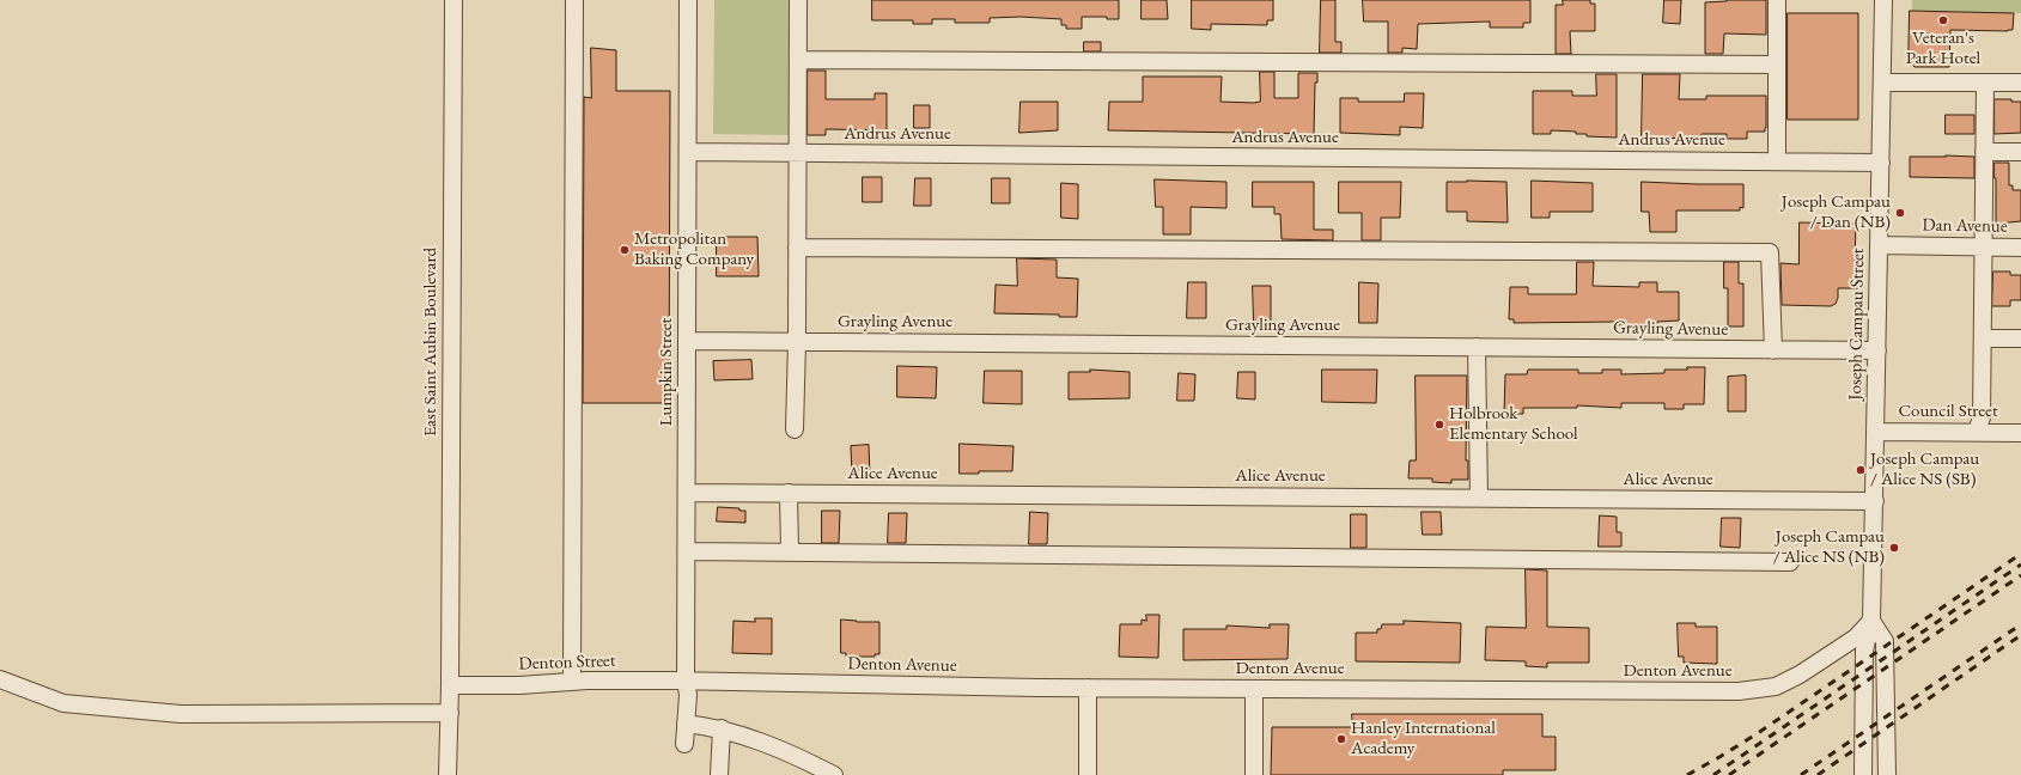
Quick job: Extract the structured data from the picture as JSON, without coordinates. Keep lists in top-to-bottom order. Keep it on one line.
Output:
{"streets":{"street":["Andrus Avenue","Dan Avenue","Grayling Avenue","Joseph Campau Street","East Saint Aubin Boulevard","Lumpkin Street","Council Street","Alice Avenue","Denton Street","Denton Avenue"]},"crossings":[["Andrus Avenue","Joseph Campau Street"],["Andrus Avenue","Lumpkin Street"],["Dan Avenue","Joseph Campau Street"],["Grayling Avenue","Joseph Campau Street"],["Grayling Avenue","Lumpkin Street"],["Joseph Campau Street","Council Street"],["Joseph Campau Street","Alice Avenue"],["Joseph Campau Street","Denton Avenue"],["East Saint Aubin Boulevard","Denton Street"],["Lumpkin Street","Alice Avenue"],["Lumpkin Street","Denton Street"],["Lumpkin Street","Denton Avenue"],["Denton Street","Denton Avenue"]],"places":["Veteran's Park Hotel","Joseph Campau / Dan (NB)","Metropolitan Baking Company","Holbrook Elementary School","Joseph Campau / Alice NS (SB)","Joseph Campau / Alice NS (NB)","Hanley International Academy"]}
